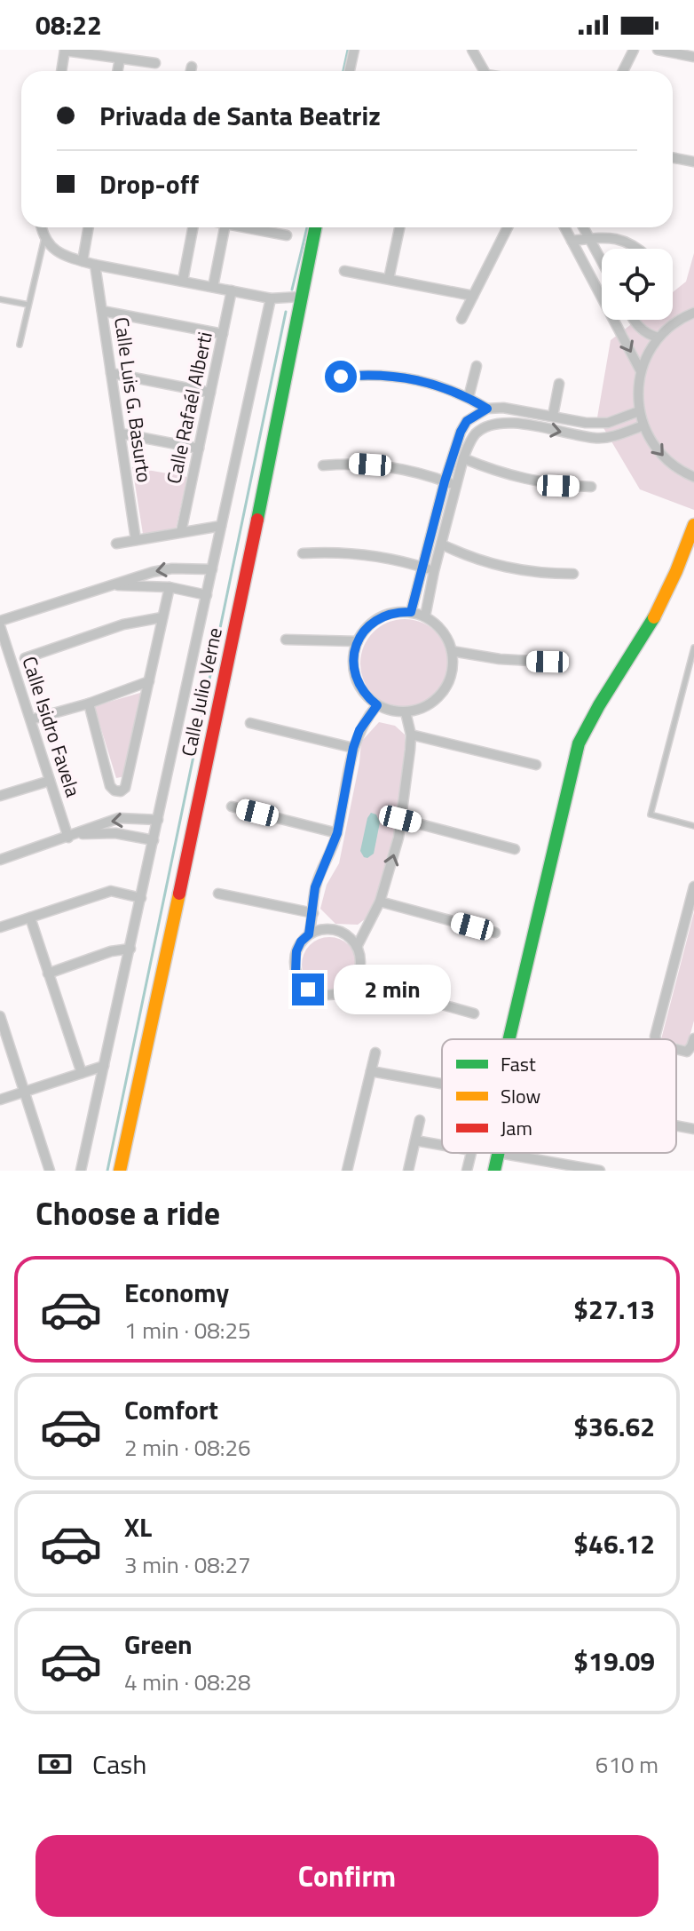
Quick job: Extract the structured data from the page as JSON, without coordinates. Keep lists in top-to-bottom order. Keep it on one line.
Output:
{"streets":{"street":["Calle Luis G. Basurto","Calle Rafaél Alberti","Calle Julio Verne","Calle Isidro Favela"]},"legend":["Fast","Slow","Jam"],"page":{"status":"08:22","banner":["Privada de Santa Beatriz","Drop-off"],"bubble":"2 min","heading":"Choose a ride","list":[{"name":"Economy","note":"1 min · 08:25","value":"$27.13"},{"name":"Comfort","note":"2 min · 08:26","value":"$36.62"},{"name":"XL","note":"3 min · 08:27","value":"$46.12"},{"name":"Green","note":"4 min · 08:28","value":"$19.09"}],"pay":["Cash","610 m"],"buttons":"Confirm"}}
